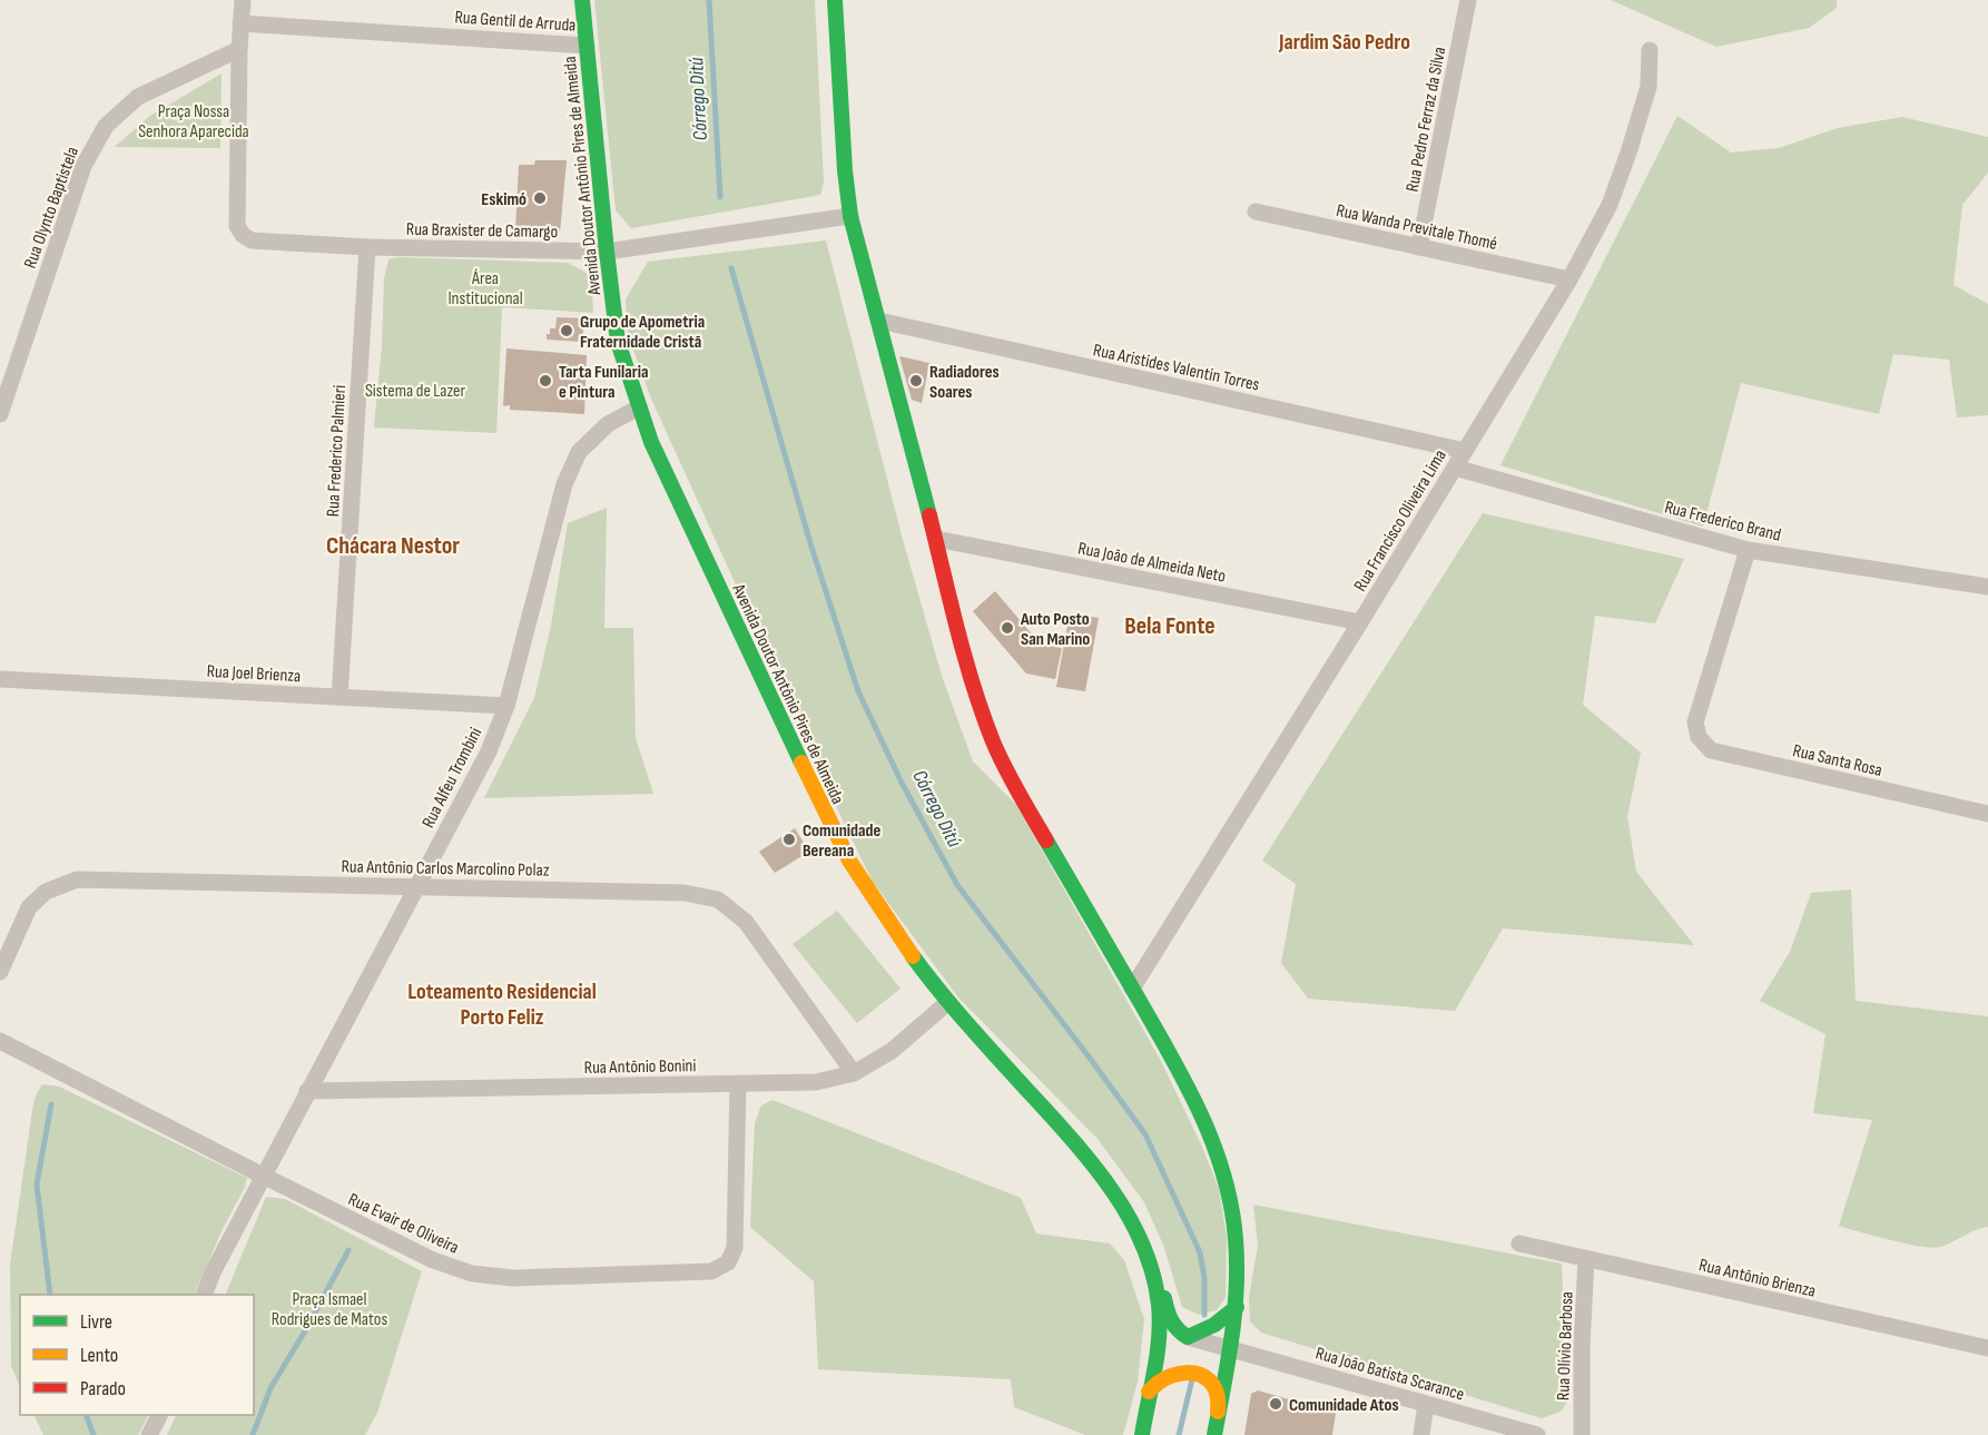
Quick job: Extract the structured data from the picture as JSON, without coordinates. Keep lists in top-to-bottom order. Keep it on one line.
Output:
{"streets":{"main road":["Avenida Doutor Antônio Pires de Almeida"],"street":["Rua Gentil de Arruda","Rua Pedro Ferraz da Silva","Rua Olynto Baptistela","Rua Wanda Previtale Thomé","Rua Braxister de Camargo","Rua Aristides Valentin Torres","Rua Frederico Palmieri","Rua Francisco Oliveira Lima","Rua Frederico Brand","Rua João de Almeida Neto","Rua Joel Brienza","Rua Santa Rosa","Rua Alfeu Trombini","Rua Antônio Carlos Marcolino Polaz","Rua Antônio Bonini","Rua Evair de Oliveira","Rua Antônio Brienza","Rua Olívio Barbosa","Rua João Batista Scarance"]},"crossings":[["Rua Gentil de Arruda","Avenida Doutor Antônio Pires de Almeida"],["Rua Pedro Ferraz da Silva","Rua Wanda Previtale Thomé"],["Avenida Doutor Antônio Pires de Almeida","Rua Braxister de Camargo"],["Avenida Doutor Antônio Pires de Almeida","Rua Alfeu Trombini"],["Avenida Doutor Antônio Pires de Almeida","Rua Antônio Bonini"],["Rua Olynto Baptistela","Rua Braxister de Camargo"],["Rua Wanda Previtale Thomé","Rua Francisco Oliveira Lima"],["Rua Braxister de Camargo","Rua Frederico Palmieri"],["Rua Aristides Valentin Torres","Rua Francisco Oliveira Lima"],["Rua Frederico Palmieri","Rua Joel Brienza"],["Rua Francisco Oliveira Lima","Rua Frederico Brand"],["Rua Francisco Oliveira Lima","Rua João de Almeida Neto"],["Rua Frederico Brand","Rua Santa Rosa"],["Rua Joel Brienza","Rua Alfeu Trombini"],["Rua Alfeu Trombini","Rua Antônio Carlos Marcolino Polaz"],["Rua Alfeu Trombini","Rua Antônio Bonini"],["Rua Alfeu Trombini","Rua Evair de Oliveira"],["Rua Antônio Carlos Marcolino Polaz","Rua Antônio Bonini"],["Rua Antônio Bonini","Rua Evair de Oliveira"],["Rua Antônio Brienza","Rua Olívio Barbosa"]],"districts":["Jardim São Pedro","Chácara Nestor","Bela Fonte","Loteamento Residencial Porto Feliz"],"water":["Córrego Ditú"],"parks":["Praça Nossa Senhora Aparecida","Área Institucional","Sistema de Lazer","Praça Ismael Rodrigues de Matos"],"places":["Eskimó","Grupo de Apometria Fraternidade Cristã","Tarta Funilaria e Pintura","Radiadores Soares","Auto Posto San Marino","Comunidade Bereana","Comunidade Atos"],"legend":["Livre","Lento","Parado"]}
